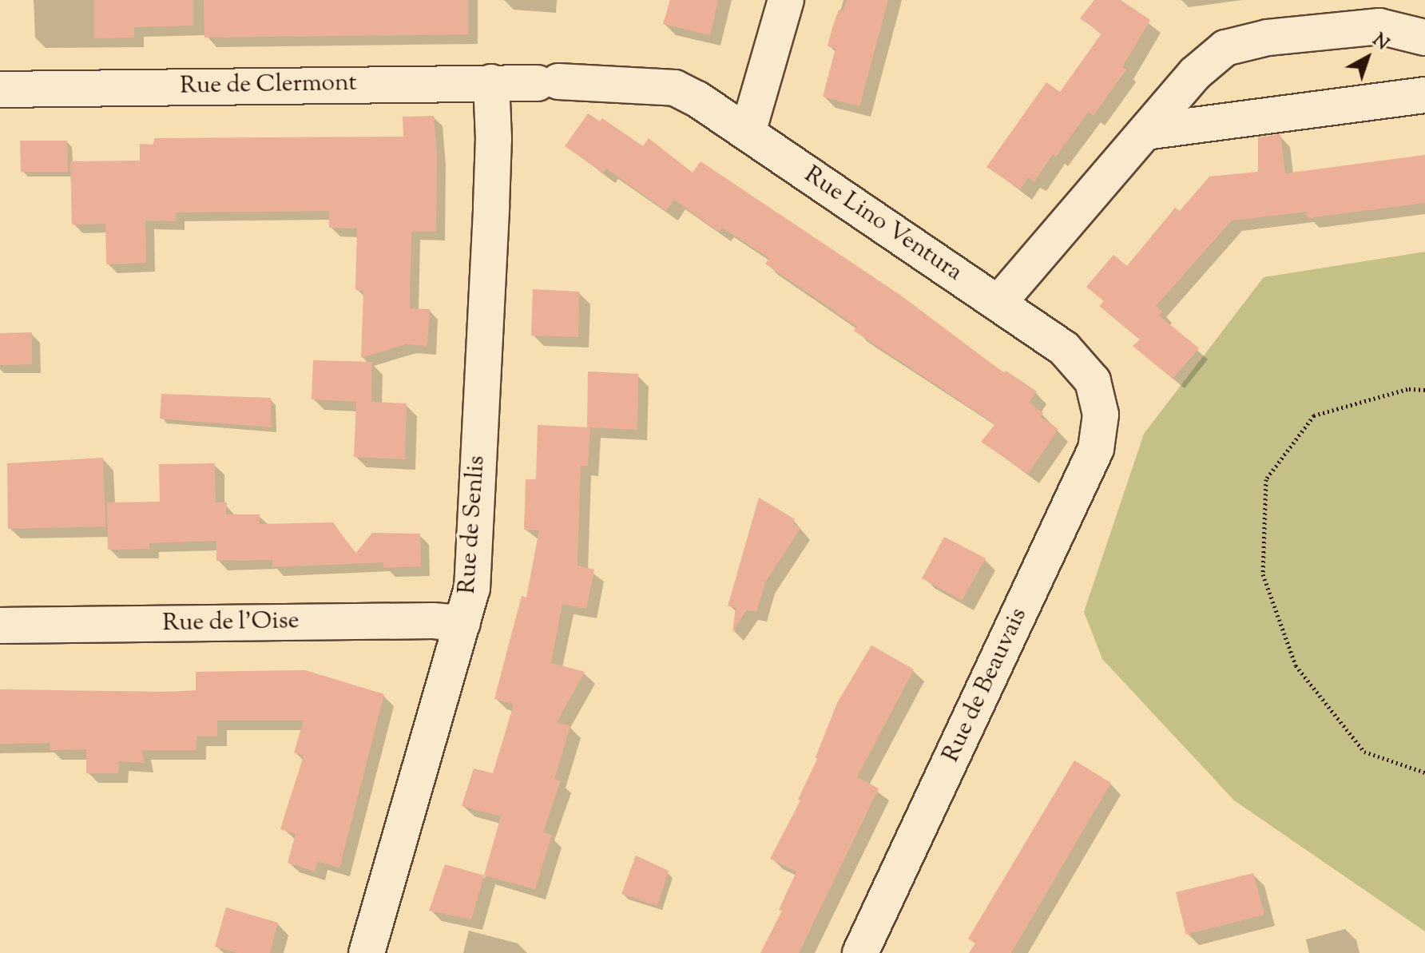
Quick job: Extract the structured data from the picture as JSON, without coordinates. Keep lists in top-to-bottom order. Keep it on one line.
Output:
{"streets":{"street":["Rue de Clermont","Rue Lino Ventura","Rue de Senlis","Rue de l'Oise","Rue de Beauvais"]},"crossings":[["Rue de Clermont","Rue Lino Ventura"],["Rue de Clermont","Rue de Senlis"],["Rue Lino Ventura","Rue de Beauvais"],["Rue de Senlis","Rue de l'Oise"]],"north":"top right"}
